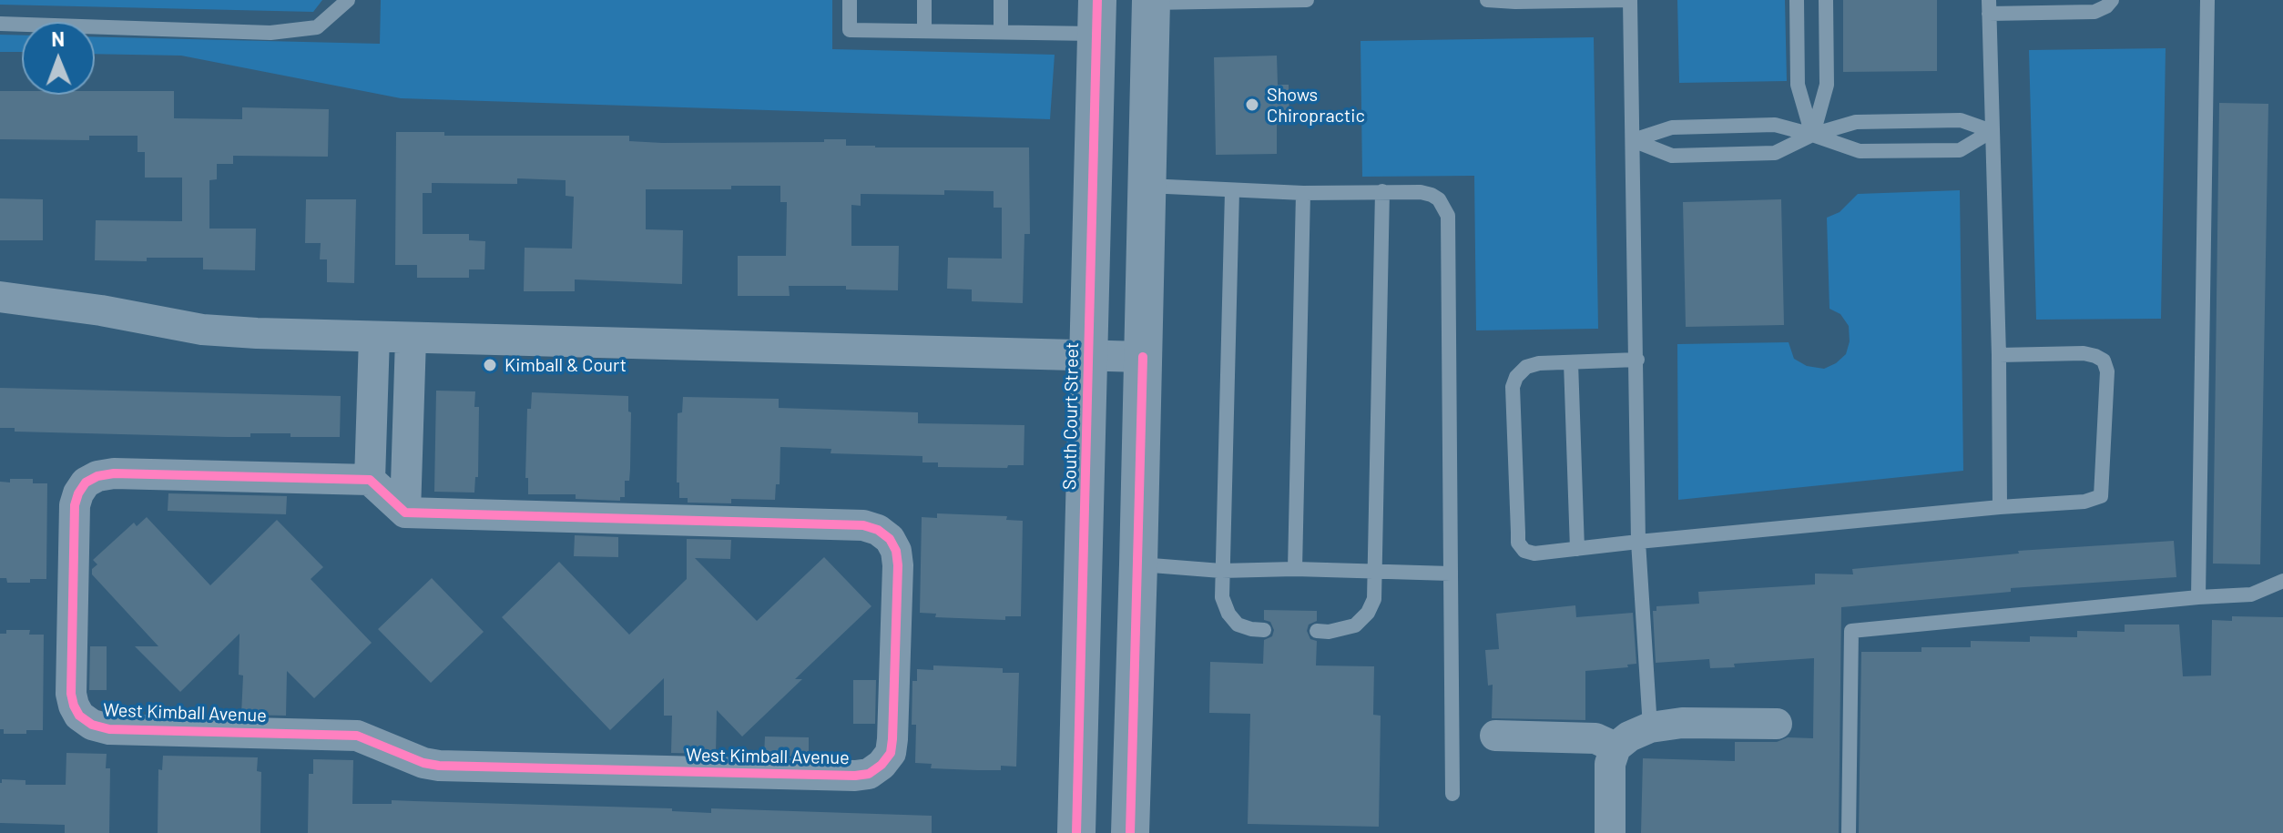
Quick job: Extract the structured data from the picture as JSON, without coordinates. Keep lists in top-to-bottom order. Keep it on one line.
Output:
{"streets":{"street":["South Court Street","West Kimball Avenue"]},"places":["Shows Chiropractic","Kimball & Court"],"north":"top"}
